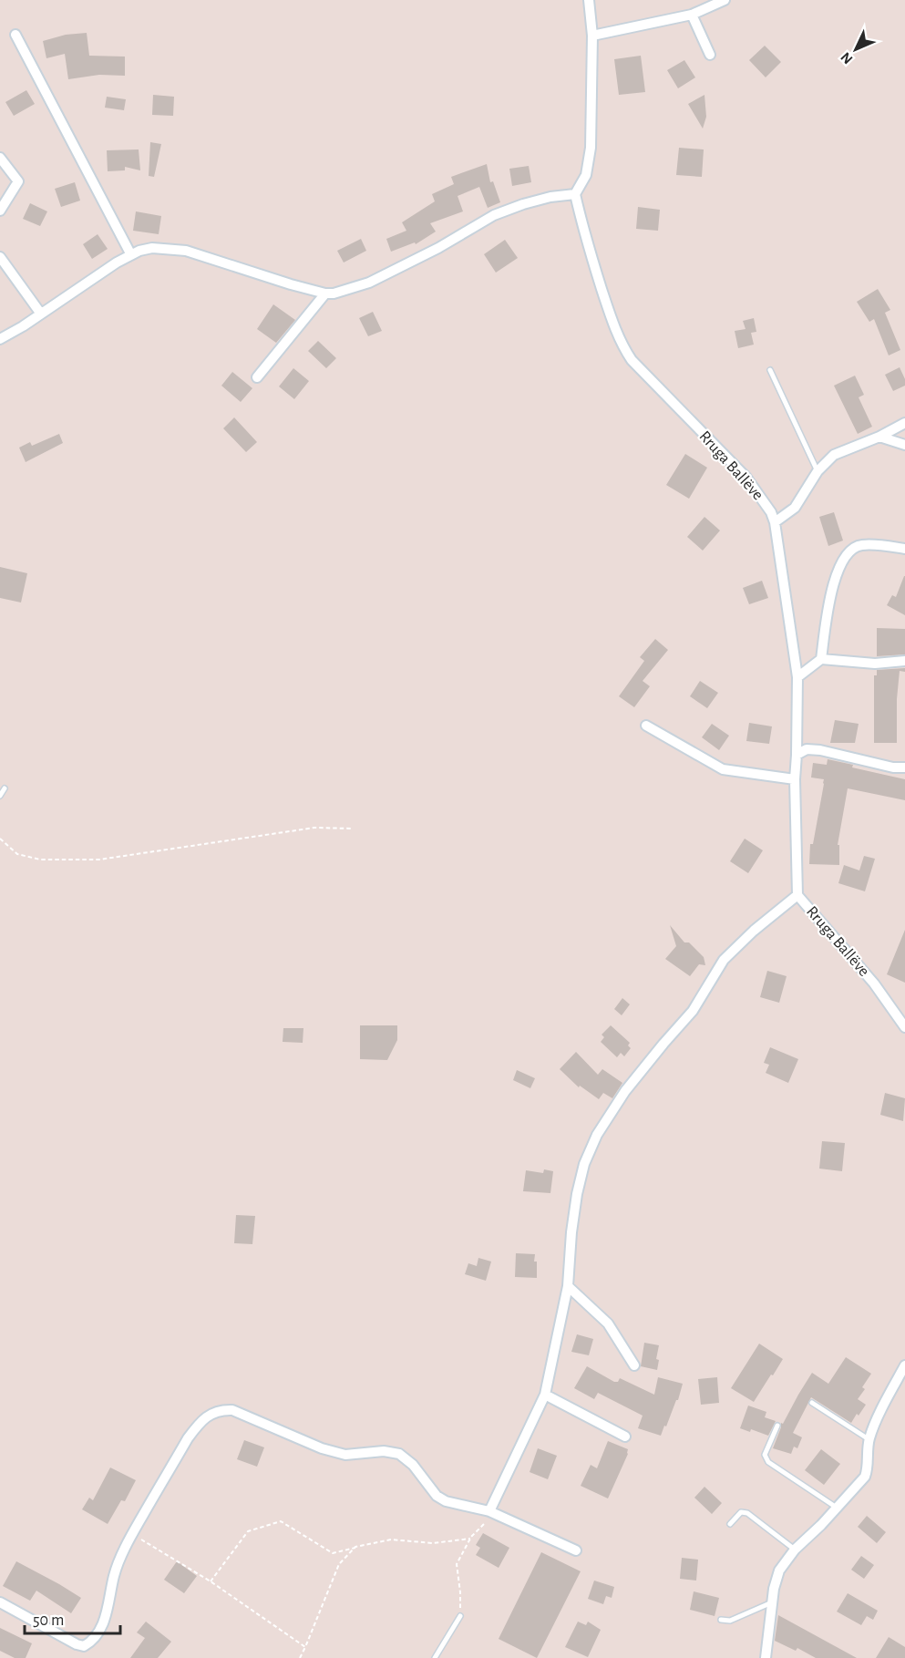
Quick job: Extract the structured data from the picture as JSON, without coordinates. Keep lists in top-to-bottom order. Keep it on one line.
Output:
{"streets":{"street":["Rruga Ballëve"]},"scale_bar":"50 m","north":"bottom left"}
